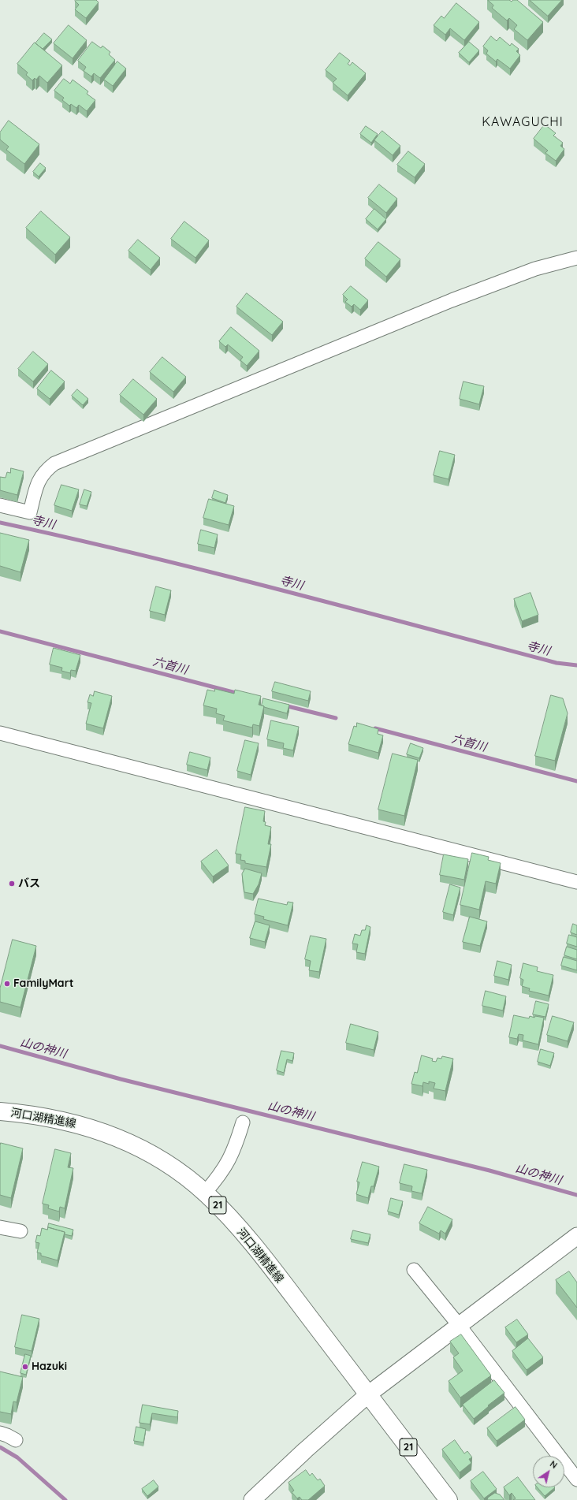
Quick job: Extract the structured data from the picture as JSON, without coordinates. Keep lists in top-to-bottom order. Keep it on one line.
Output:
{"streets":{"main road":["河口湖精進線","21"]},"districts":["KAWAGUCHI"],"water":["寺川","六首川","山の神川"],"places":["バス","FamilyMart","Hazuki"],"north":"top right"}
